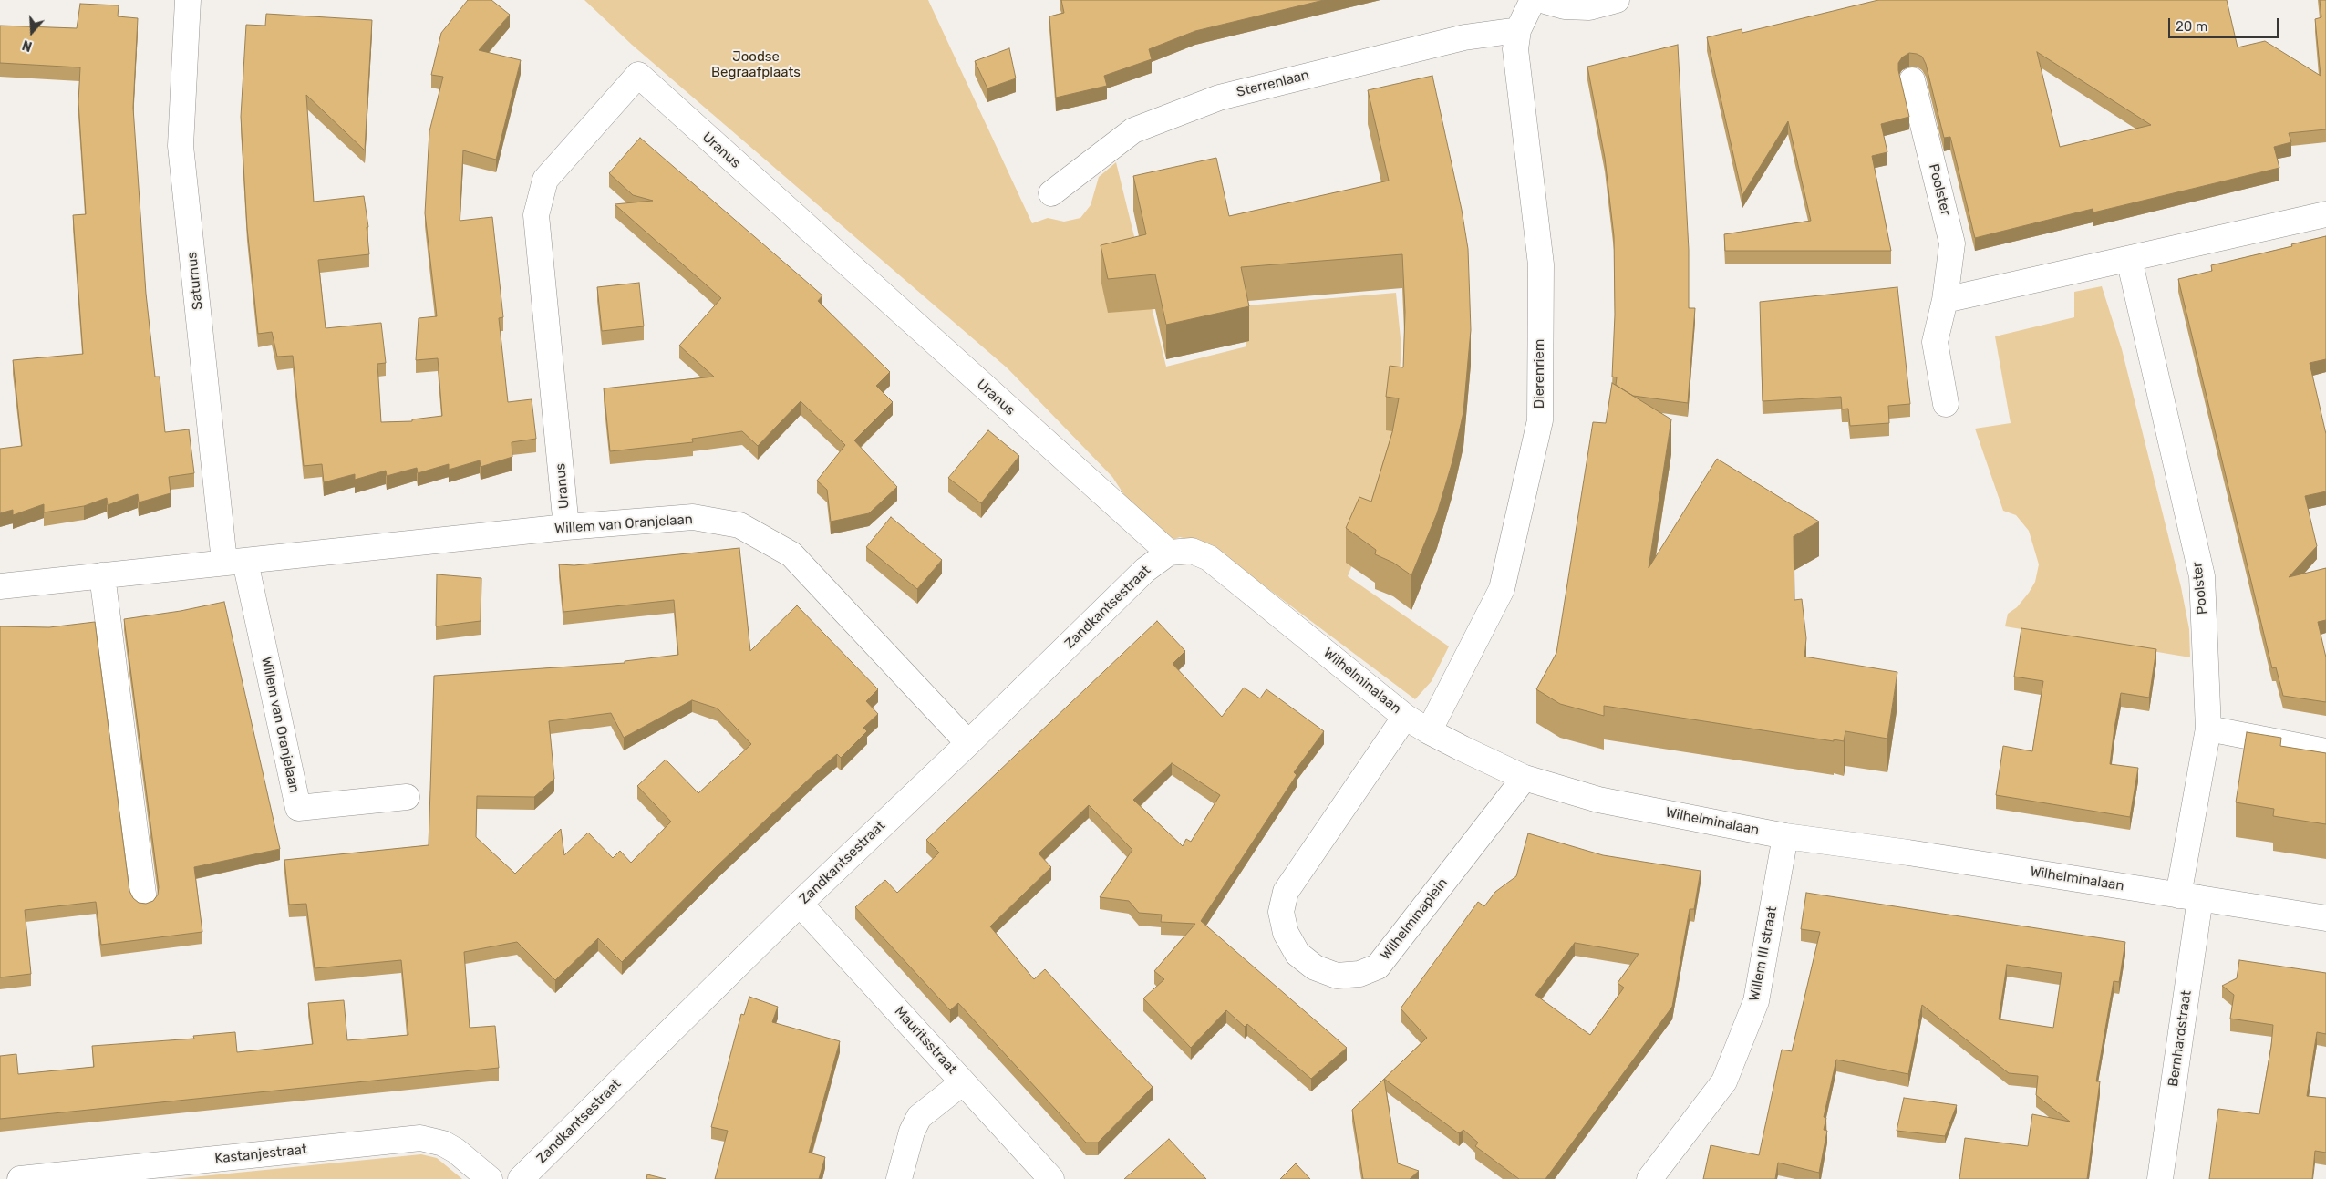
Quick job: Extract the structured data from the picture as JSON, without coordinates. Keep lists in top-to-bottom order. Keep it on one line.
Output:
{"streets":{"street":["Sterrenlaan","Uranus","Poolster","Saturnus","Dierenriem","Willem van Oranjelaan","Zandkantsestraat","Wilhelminalaan","Wilhelminaplein","Willem III straat","Bernhardstraat","Mauritsstraat","Kastanjestraat"]},"crossings":[["Sterrenlaan","Dierenriem"],["Uranus","Willem van Oranjelaan"],["Uranus","Zandkantsestraat"],["Uranus","Wilhelminalaan"],["Poolster","Wilhelminalaan"],["Poolster","Bernhardstraat"],["Saturnus","Willem van Oranjelaan"],["Dierenriem","Wilhelminalaan"],["Willem van Oranjelaan","Zandkantsestraat"],["Zandkantsestraat","Wilhelminalaan"],["Zandkantsestraat","Mauritsstraat"],["Wilhelminalaan","Wilhelminaplein"],["Wilhelminalaan","Willem III straat"],["Wilhelminalaan","Bernhardstraat"]],"parks":["Joodse Begraafplaats"],"scale_bar":"20 m","north":"bottom"}
